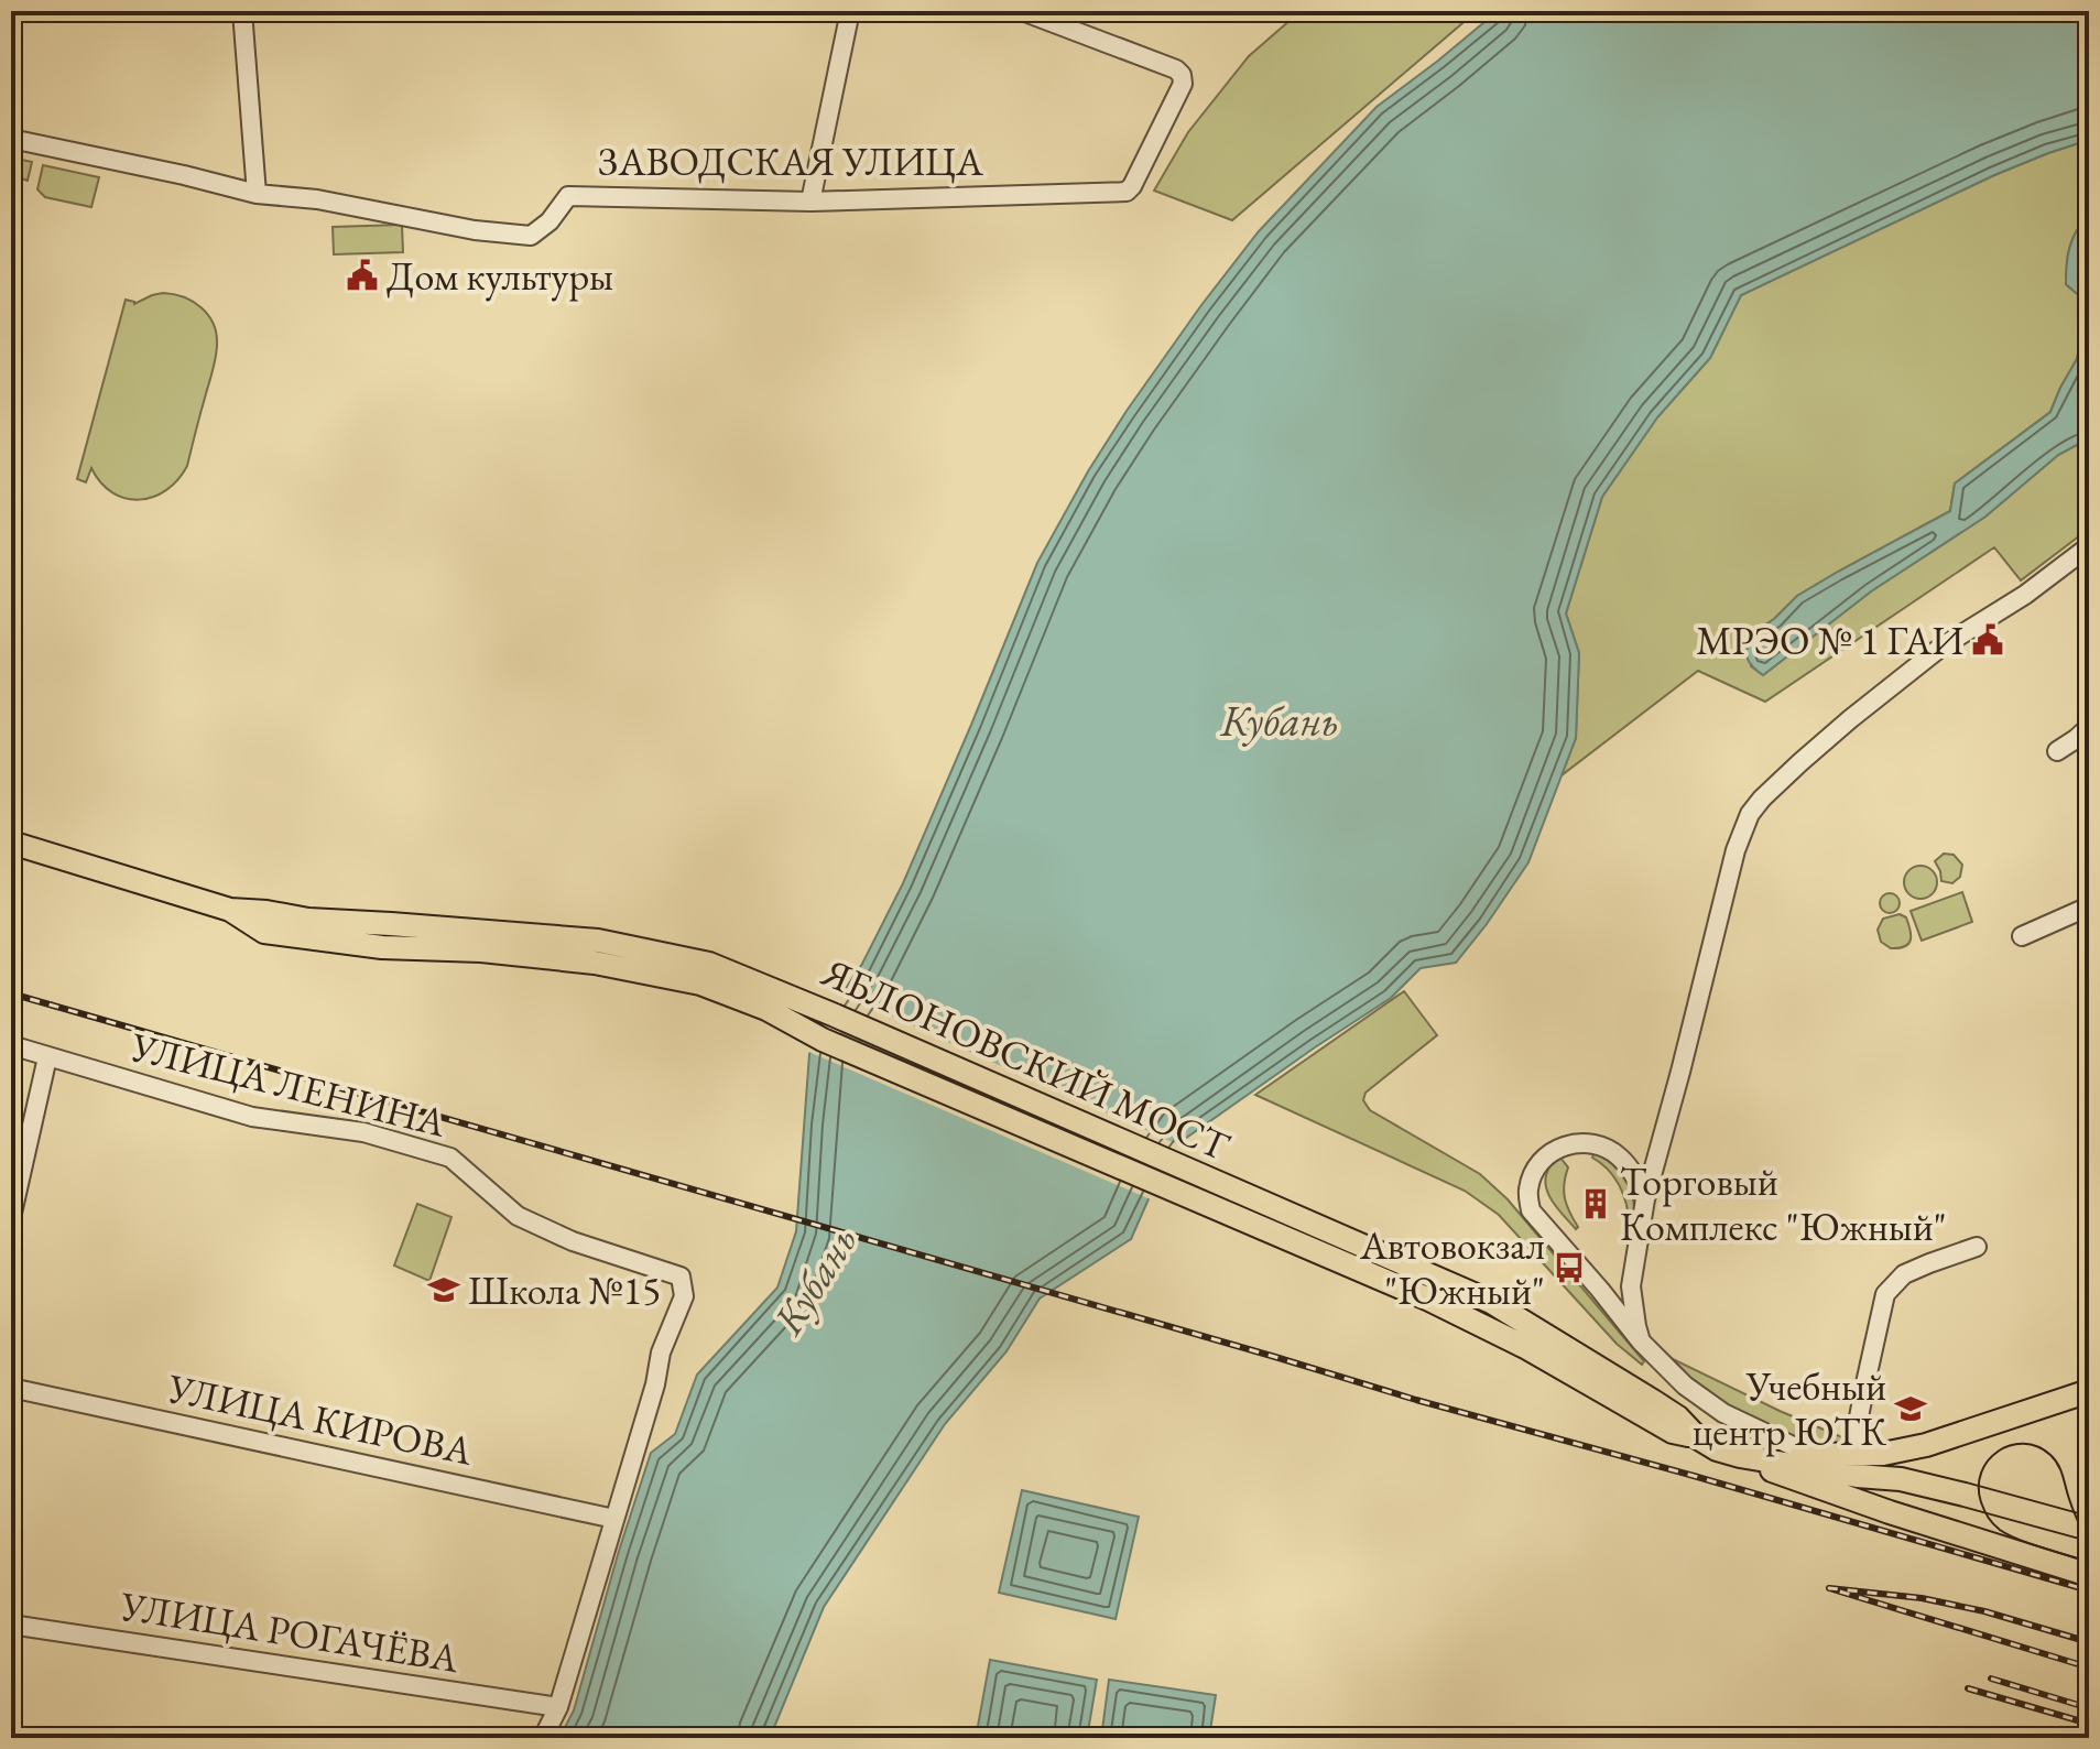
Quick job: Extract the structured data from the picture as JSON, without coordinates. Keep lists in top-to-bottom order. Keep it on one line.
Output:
{"streets":{"main road":["ЯБЛОНОВСКИЙ МОСТ"],"street":["ЗАВОДСКАЯ УЛИЦА","УЛИЦА ЛЕНИНА","УЛИЦА КИРОВА","УЛИЦА РОГАЧЁВА"]},"crossings":[["УЛИЦА ЛЕНИНА","УЛИЦА КИРОВА"]],"water":["Кубань"],"places":{"public building":["Дом культуры","МРЭО № 1 ГАИ"],"building":["Торговый Комплекс \"Южный\""],"bus stop":["Автовокзал \"Южный\""],"school or university":["Школа №15","Учебный центр ЮТК"]}}
